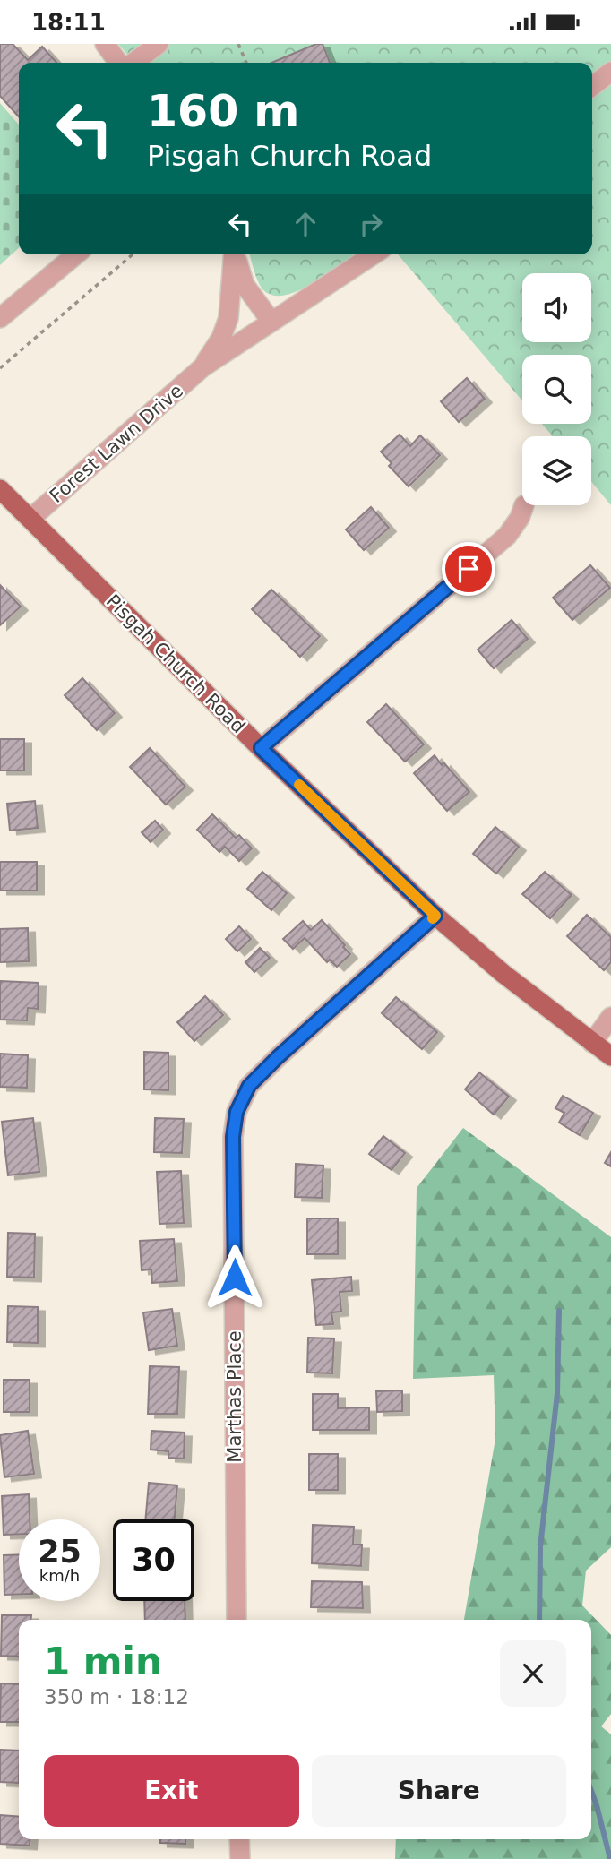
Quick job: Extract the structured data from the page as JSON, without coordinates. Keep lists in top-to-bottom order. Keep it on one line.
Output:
{"streets":{"main road":["Pisgah Church Road"],"street":["Forest Lawn Drive","Marthas Place"]},"crossings":[["Forest Lawn Drive","Pisgah Church Road"],["Pisgah Church Road","Marthas Place"]],"page":{"status":"18:11","turn":["160 m","Pisgah Church Road"],"speed":"25 km/h","limit":"30","heading":["1 min","350 m · 18:12"],"buttons":["Exit","Share"]}}
